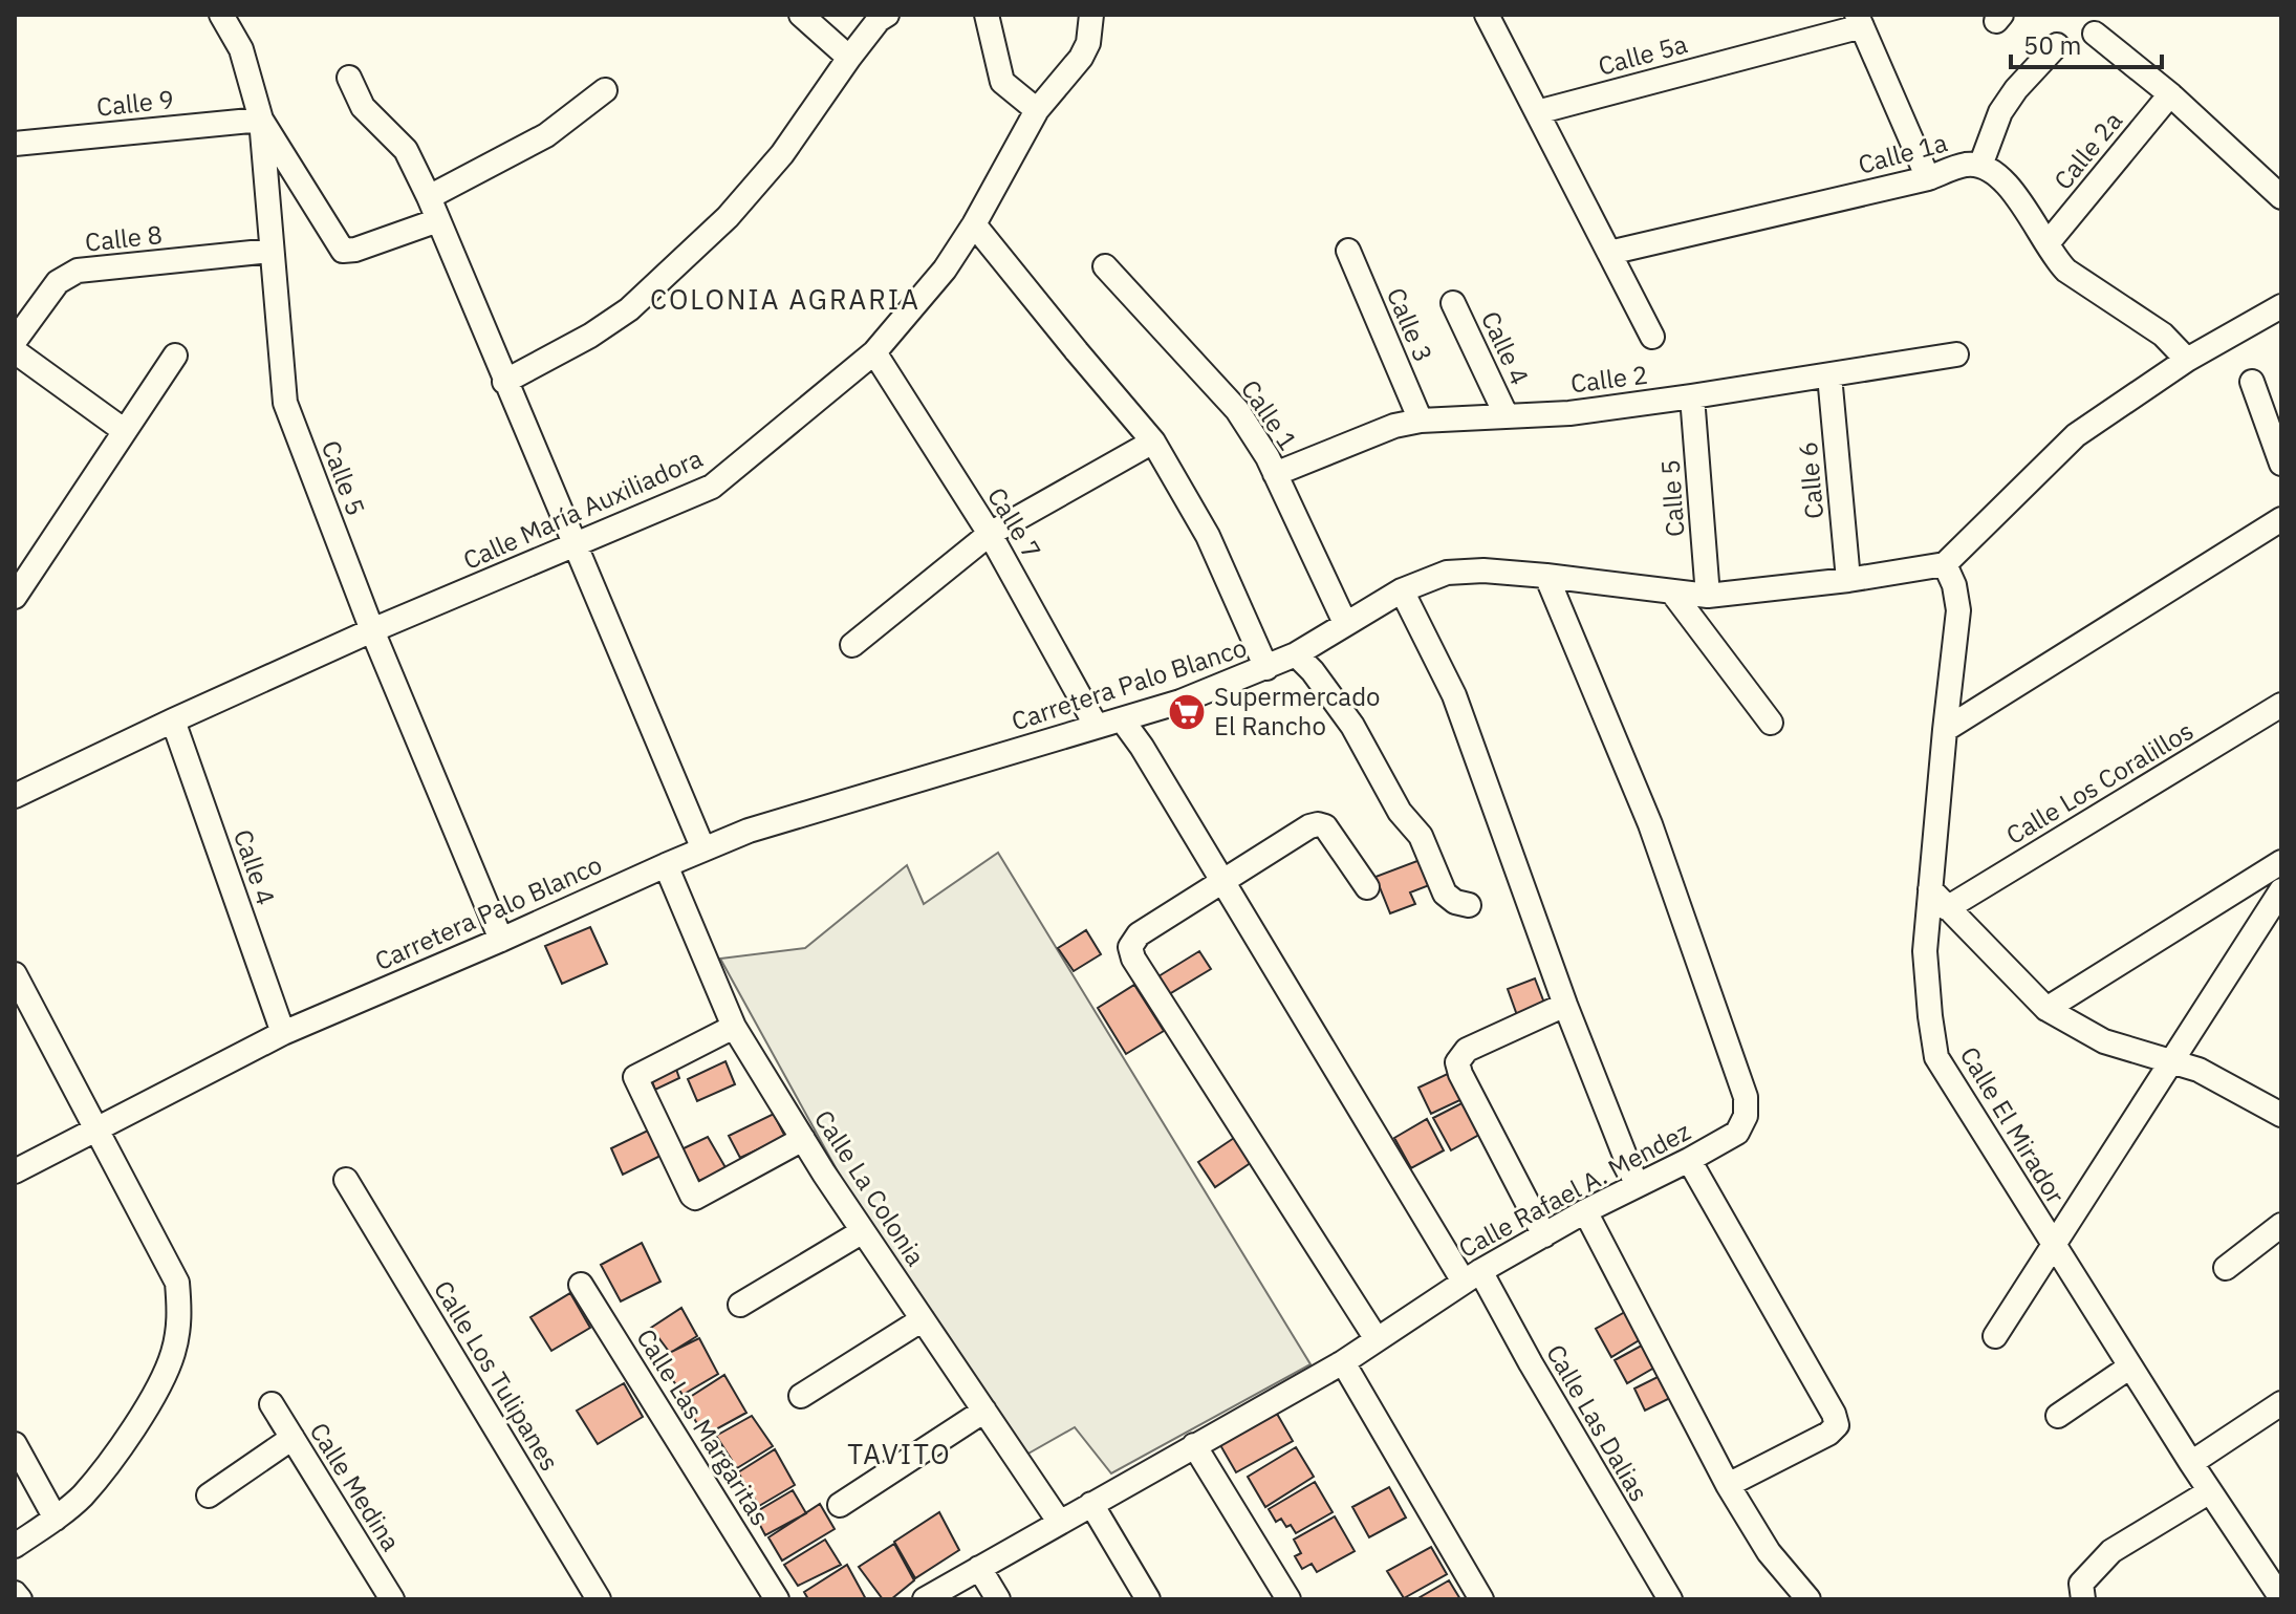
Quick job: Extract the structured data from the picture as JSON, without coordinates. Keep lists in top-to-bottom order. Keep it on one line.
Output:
{"streets":{"street":["Calle 5a","Calle 9","Calle 2a","Calle 1a","Calle 8","Calle 3","Calle 4","Calle 2","Calle 1","Calle 5","Calle 6","Calle María Auxiliadora","Calle 7","Carretera Palo Blanco","Calle Los Coralillos","Calle El Mirador","Calle La Colonia","Calle Rafael A. Mendez","Calle Los Tulipanes","Calle Las Dalias","Calle Las Margaritas","Calle Medina"]},"crossings":[["Calle 9","Calle 5"],["Calle 2a","Calle 1a"],["Calle 8","Calle 5"],["Calle 3","Calle 2"],["Calle 4","Calle 2"],["Calle 4","Calle María Auxiliadora"],["Calle 4","Carretera Palo Blanco"],["Calle 2","Calle 1"],["Calle 2","Calle 5"],["Calle 2","Calle 6"],["Calle 1","Carretera Palo Blanco"],["Calle 5","Calle María Auxiliadora"],["Calle 5","Carretera Palo Blanco"],["Calle 6","Carretera Palo Blanco"],["Calle María Auxiliadora","Calle 7"],["Calle 7","Carretera Palo Blanco"],["Carretera Palo Blanco","Calle El Mirador"],["Carretera Palo Blanco","Calle La Colonia"],["Carretera Palo Blanco","Calle Rafael A. Mendez"],["Carretera Palo Blanco","Calle Las Dalias"],["Calle La Colonia","Calle Rafael A. Mendez"],["Calle Rafael A. Mendez","Calle Las Dalias"]],"districts":["COLONIA AGRARIA","TAVITO"],"places":{"supermarket":["Supermercado El Rancho"]},"scale_bar":"50 m"}
